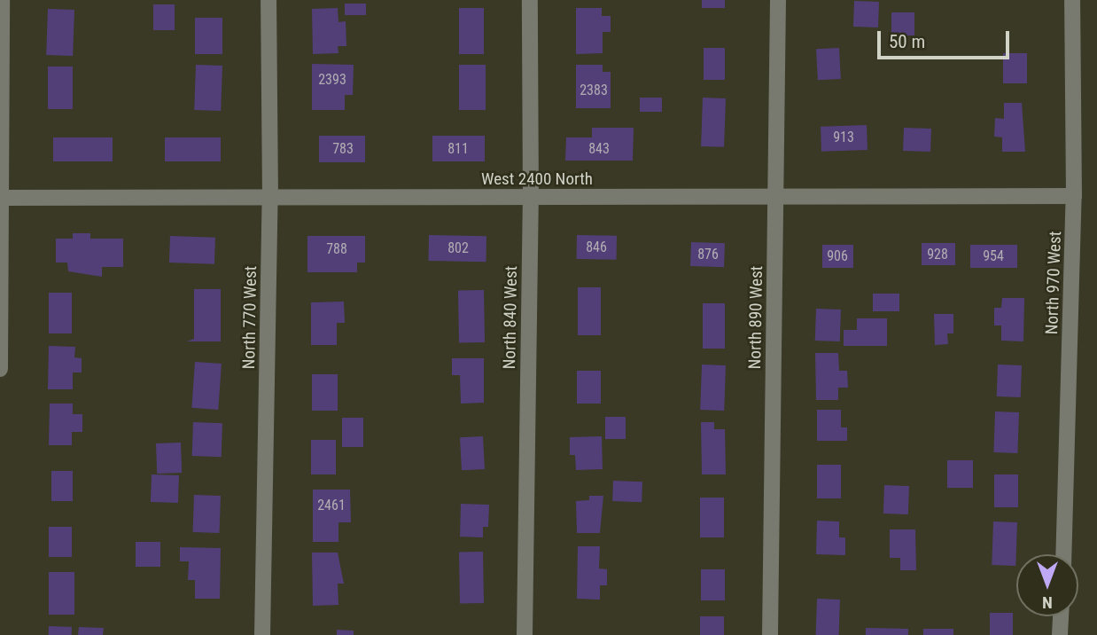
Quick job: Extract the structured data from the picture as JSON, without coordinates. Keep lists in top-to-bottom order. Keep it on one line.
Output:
{"streets":{"street":["West 2400 North","North 970 West","North 770 West","North 840 West","North 890 West"]},"crossings":[["West 2400 North","North 970 West"],["West 2400 North","North 770 West"],["West 2400 North","North 840 West"],["West 2400 North","North 890 West"]],"house_numbers":["2393","2383","913","783","811","843","846","802","788","876","928","906","954","2461"],"scale_bar":"50 m","north":"bottom"}
